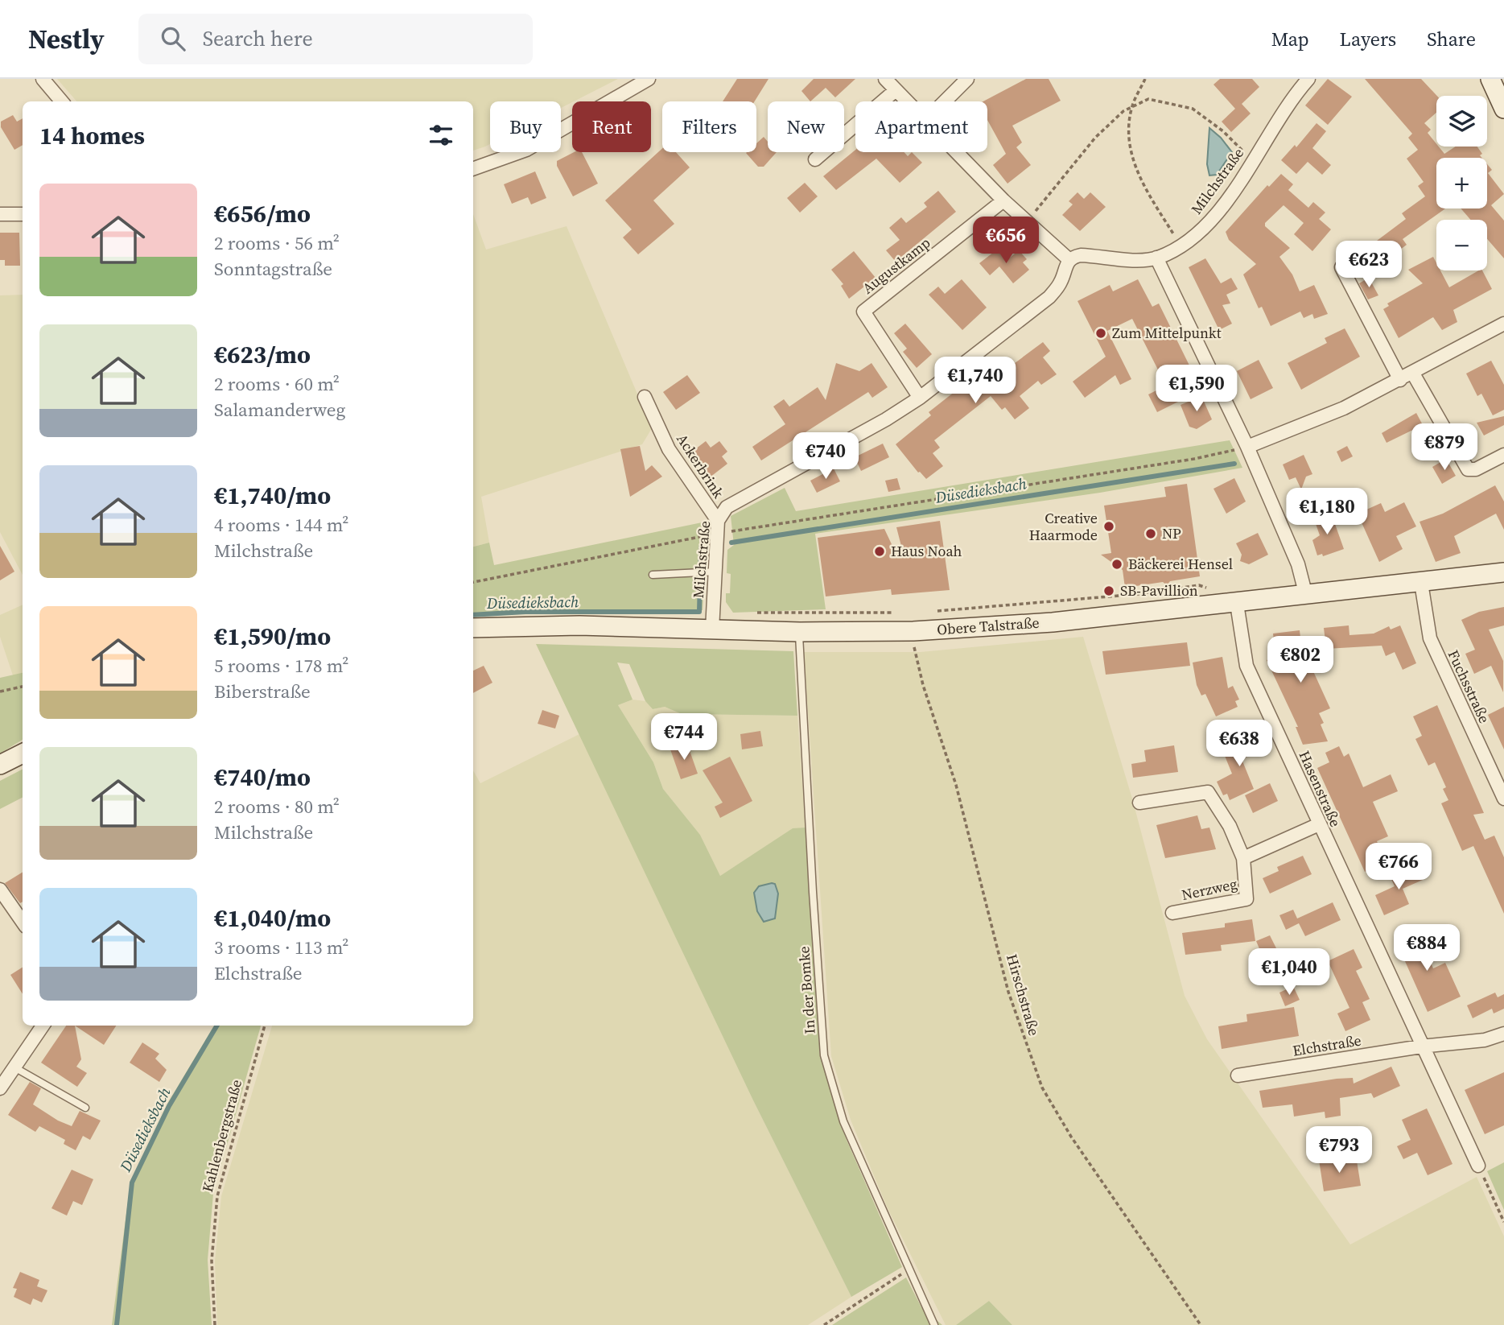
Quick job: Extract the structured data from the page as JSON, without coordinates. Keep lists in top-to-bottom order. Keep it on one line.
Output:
{"streets":{"street":["Milchstraße","Augustkamp","Ackerbrink","Obere Talstraße","Fuchsstraße","Hasenstraße","Nerzweg","Elchstraße"],"lane":["In der Bomke"],"path":["Hirschstraße","Kahlenbergstraße"]},"crossings":[["Milchstraße","Augustkamp"],["Milchstraße","Ackerbrink"],["Milchstraße","Obere Talstraße"],["Obere Talstraße","Fuchsstraße"],["Obere Talstraße","Hasenstraße"],["Obere Talstraße","In der Bomke"],["Obere Talstraße","Hirschstraße"],["Hasenstraße","Elchstraße"]],"water":["Düsedieksbach"],"places":["Zum Mittelpunkt","Creative Haarmode","NP","Haus Noah","Bäckerei Hensel","SB-Pavillion"],"page":{"header":"Nestly","search":"Search here","nav":["Map","Layers","Share"],"map_buttons":["+","−"],"chip":["Buy","Rent","Filters","New","Apartment"],"heading":"14 homes","list":[{"name":"€656/mo","note":"2 rooms · 56 m² · Sonntagstraße"},{"name":"€623/mo","note":"2 rooms · 60 m² · Salamanderweg"},{"name":"€1,740/mo","note":"4 rooms · 144 m² · Milchstraße"},{"name":"€1,590/mo","note":"5 rooms · 178 m² · Biberstraße"},{"name":"€740/mo","note":"2 rooms · 80 m² · Milchstraße"},{"name":"€1,040/mo","note":"3 rooms · 113 m² · Elchstraße"}],"price":["€656","€623","€1,740","€1,590","€879","€740","€1,180","€802","€744","€638","€766","€884","€1,040","€793"]}}
